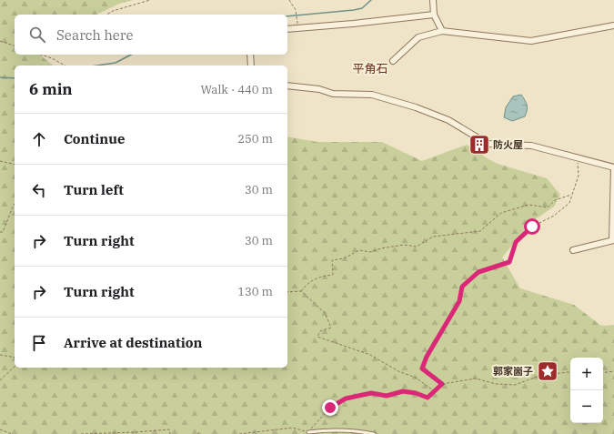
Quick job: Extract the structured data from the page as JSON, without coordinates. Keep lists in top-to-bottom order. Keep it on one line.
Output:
{"districts":["平角石"],"places":{"building":["防火屋"],"place":["郭家崮子"]},"page":{"search":"Search here","heading":["6 min","Walk · 440 m"],"list":[["Continue","250 m"],["Turn left","30 m"],["Turn right","30 m"],["Turn right","130 m"],"Arrive at destination"],"map_buttons":["+","−"]}}
